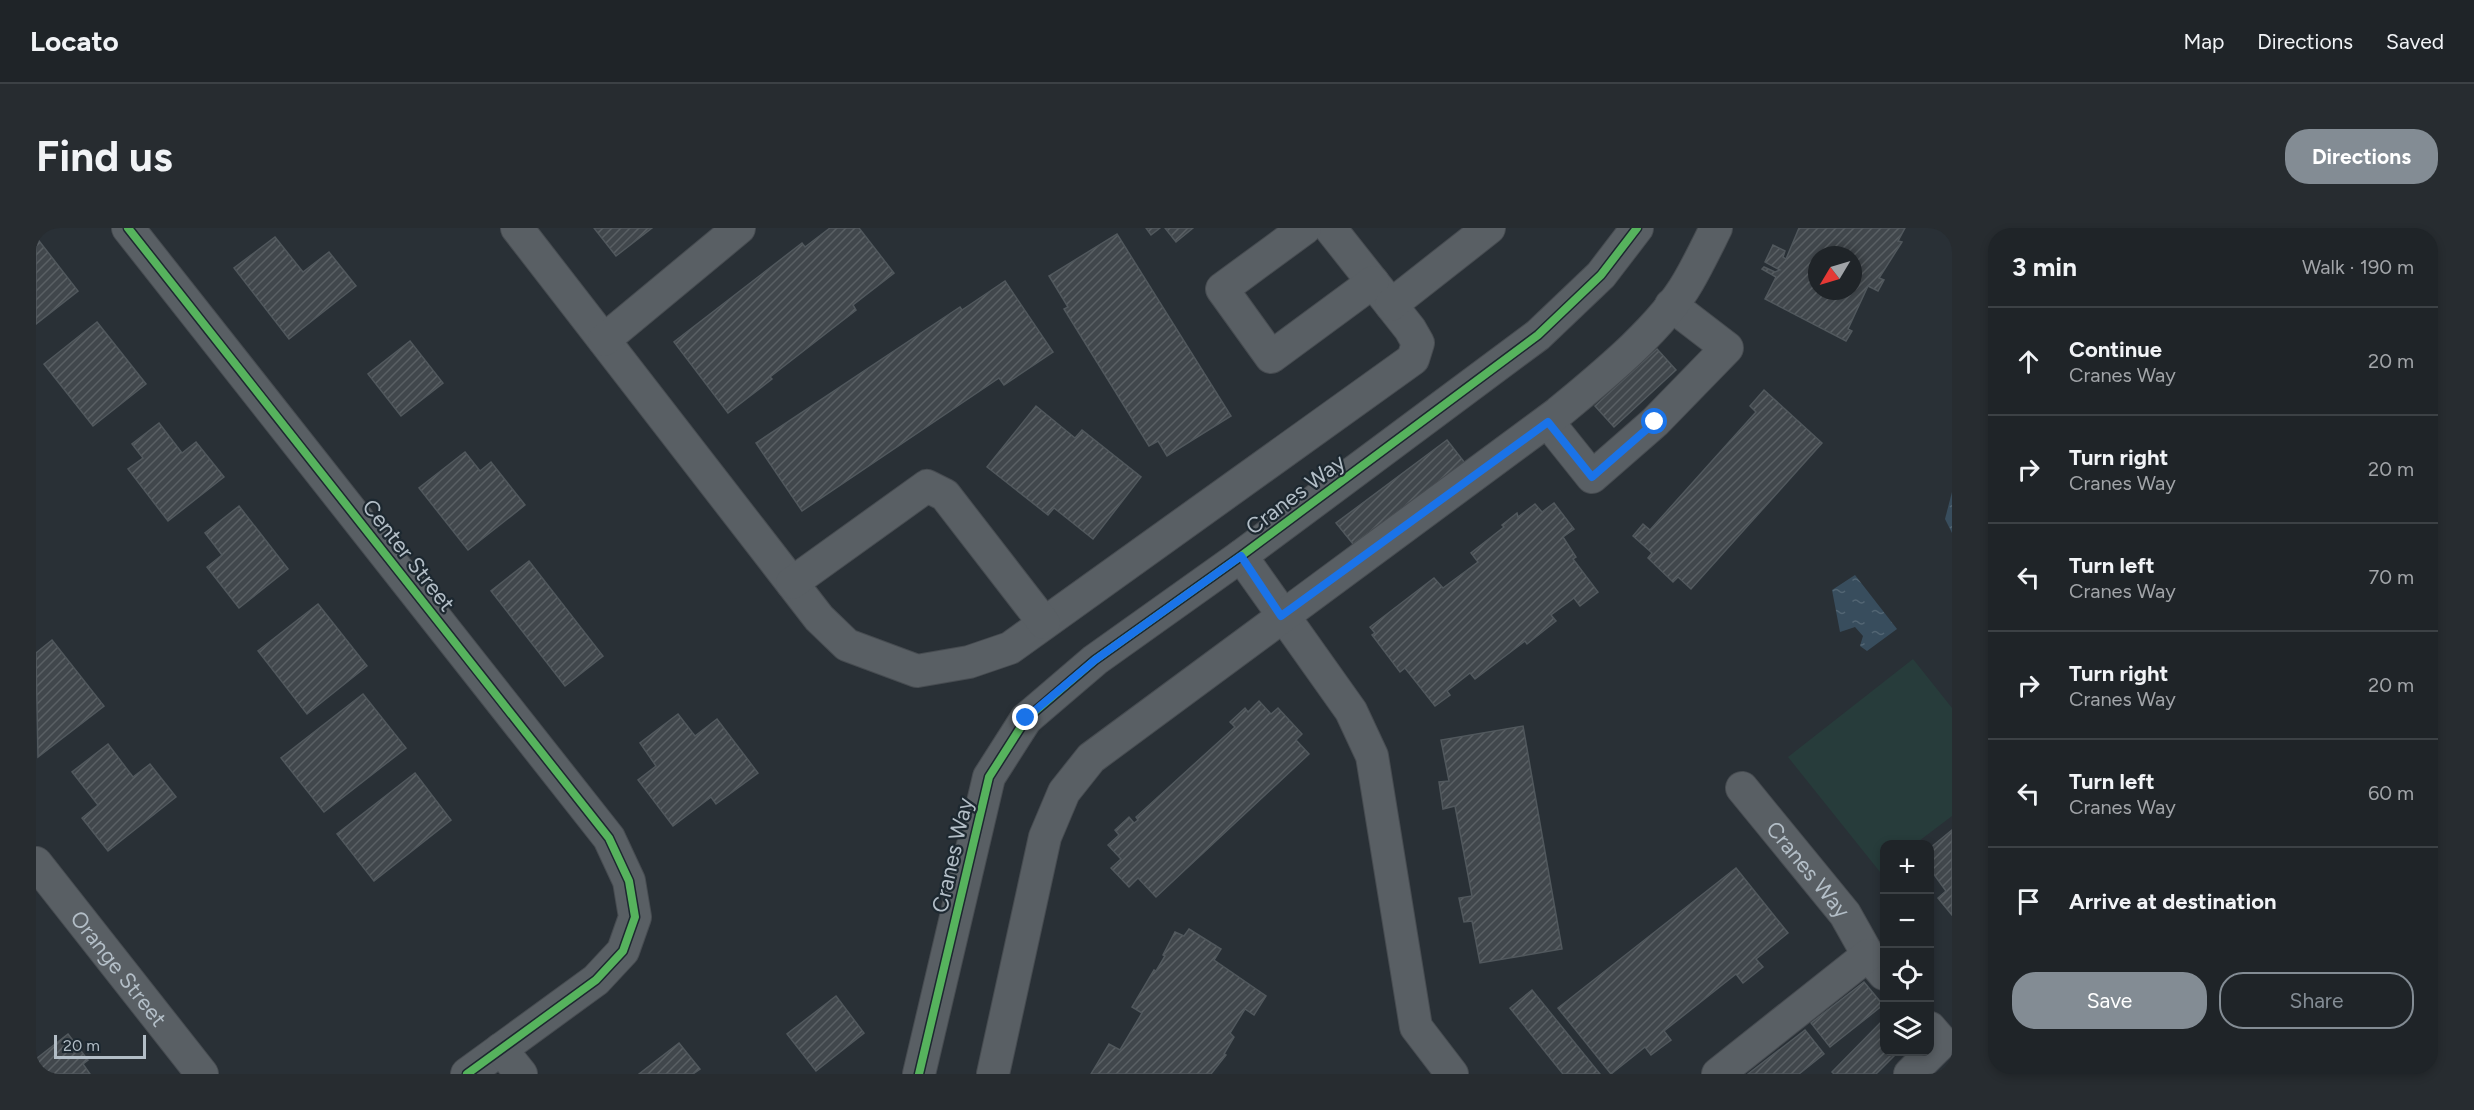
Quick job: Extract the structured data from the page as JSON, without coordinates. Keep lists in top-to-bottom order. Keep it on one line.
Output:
{"streets":{"street":["Cranes Way","Center Street","Orange Street"]},"scale_bar":"20 m","north":"bottom left","page":{"header":"Locato","nav":["Map","Directions","Saved"],"buttons":["Directions",["Save","Share"]],"title":"Find us","heading":["3 min","Walk · 190 m"],"list":[["Continue","Cranes Way","20 m"],["Turn right","Cranes Way","20 m"],["Turn left","Cranes Way","70 m"],["Turn right","Cranes Way","20 m"],["Turn left","Cranes Way","60 m"],"Arrive at destination"],"map_buttons":["+","−"],"scale":"20 m"}}
